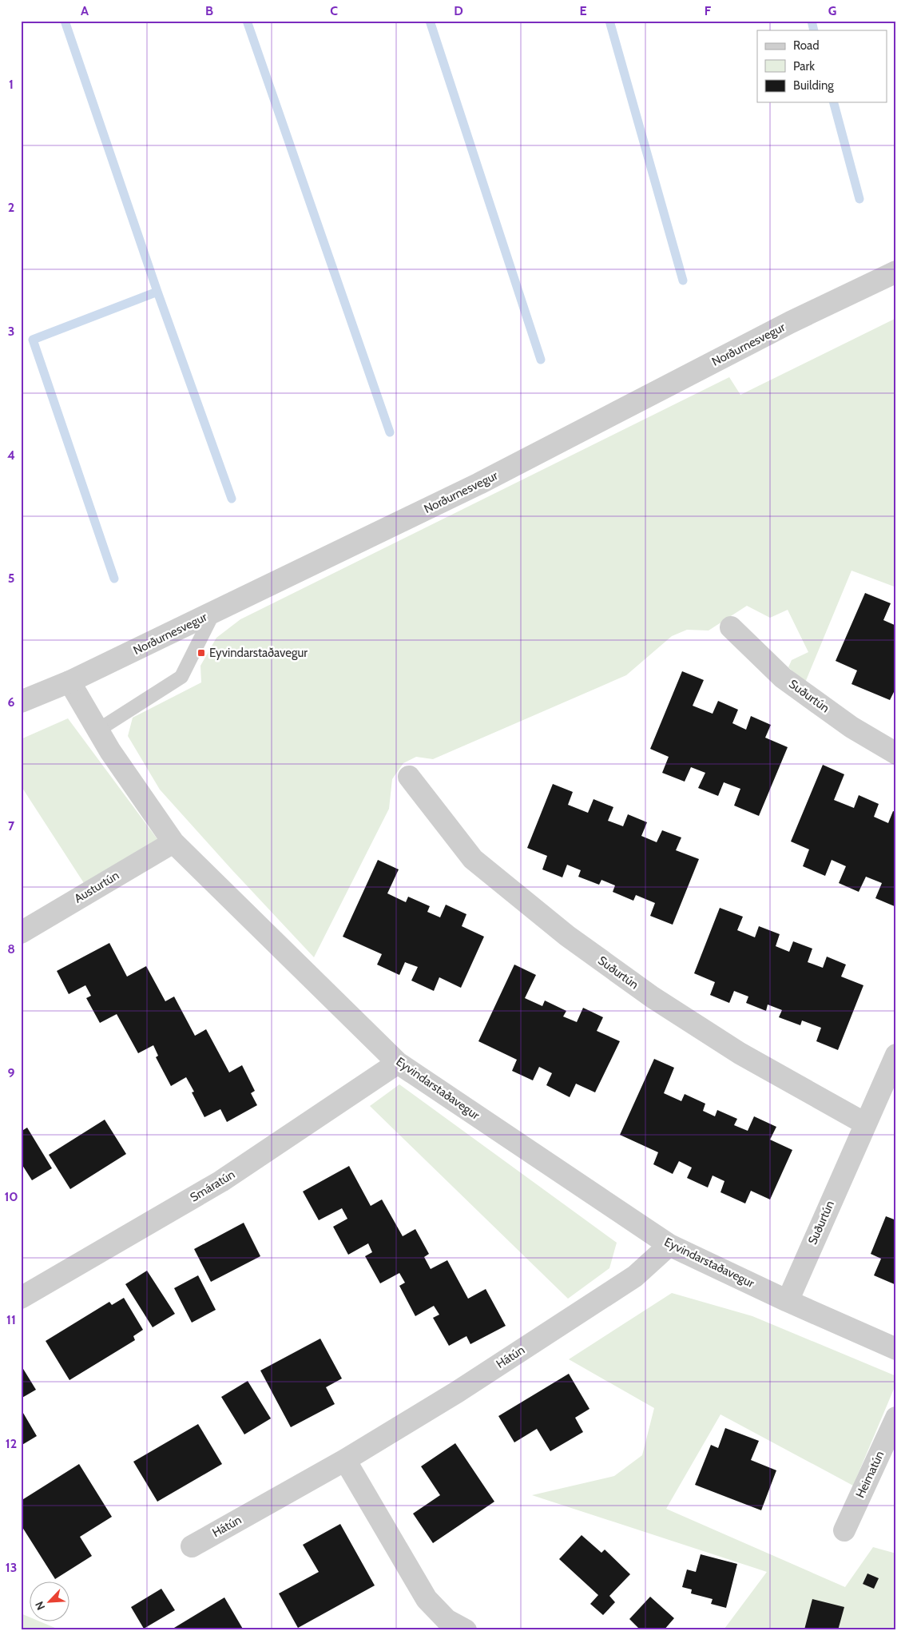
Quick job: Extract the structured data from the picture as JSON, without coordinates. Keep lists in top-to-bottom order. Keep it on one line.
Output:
{"streets":{"street":["Norðurnesvegur","Suðurtún","Austurtún","Eyvindarstaðavegur","Smáratún","Hátún","Heimatún"]},"crossings":[["Norðurnesvegur","Eyvindarstaðavegur"],["Suðurtún","Eyvindarstaðavegur"],["Austurtún","Eyvindarstaðavegur"],["Eyvindarstaðavegur","Smáratún"],["Eyvindarstaðavegur","Hátún"]],"places":{"transit":["Eyvindarstaðavegur"]},"legend":["Road","Park","Building"],"north":"bottom left","grid":{"columns":["A","B","C","D","E","F","G"],"rows":["1","2","3","4","5","6","7","8","9","10","11","12","13"]}}
